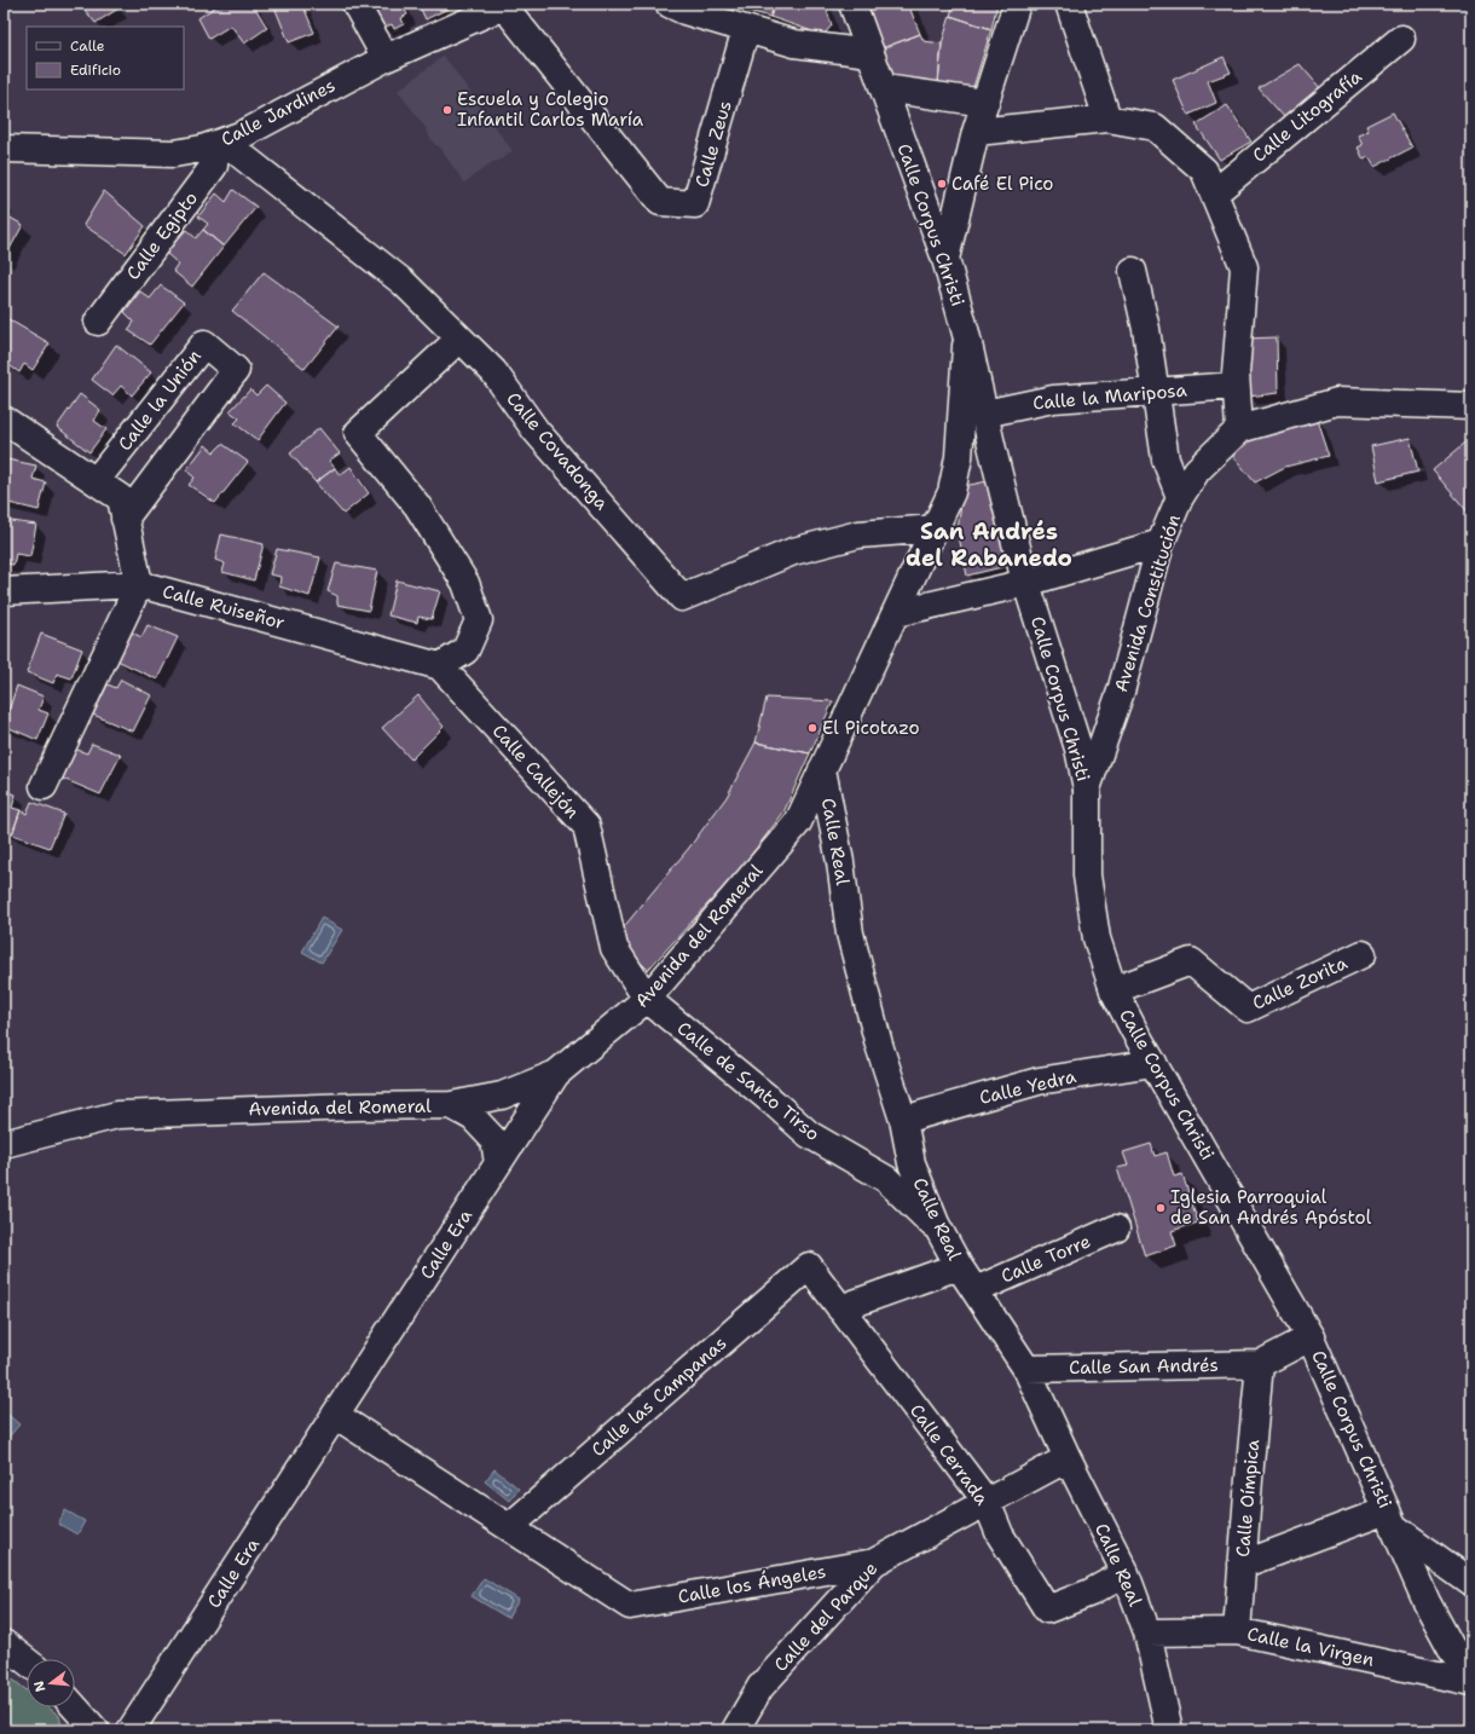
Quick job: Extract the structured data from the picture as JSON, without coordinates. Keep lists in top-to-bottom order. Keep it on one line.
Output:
{"streets":{"street":["Calle Jardines","Calle Litografía","Calle Zeus","Calle Corpus Christi","Calle Egipto","Calle la Mariposa","Calle la Unión","Calle Covadonga","Avenida Constitución","Calle Ruiseñor","Calle Callejón","Calle Real","Avenida del Romeral","Calle Zorita","Calle de Santo Tirso","Calle Yedra","Calle Era","Calle Torre","Calle San Andrés","Calle las Campanas","Calle Cerrada","Calle Oímpica","Calle los Ángeles","Calle del Parque","Calle la Virgen"]},"crossings":[["Calle Jardines","Calle Zeus"],["Calle Jardines","Calle Egipto"],["Calle Jardines","Calle Covadonga"],["Calle Corpus Christi","Calle la Mariposa"],["Calle Corpus Christi","Avenida Constitución"],["Calle Corpus Christi","Avenida del Romeral"],["Calle Corpus Christi","Calle Zorita"],["Calle Corpus Christi","Calle Yedra"],["Calle Egipto","Calle Covadonga"],["Calle Covadonga","Avenida del Romeral"],["Calle Ruiseñor","Calle Callejón"],["Calle Callejón","Avenida del Romeral"],["Calle Callejón","Calle de Santo Tirso"],["Calle Real","Avenida del Romeral"],["Calle Real","Calle de Santo Tirso"],["Calle Real","Calle Yedra"],["Calle Real","Calle Torre"],["Calle Real","Calle San Andrés"],["Calle Real","Calle Cerrada"],["Calle Real","Calle del Parque"],["Calle Real","Calle la Virgen"],["Avenida del Romeral","Calle de Santo Tirso"],["Avenida del Romeral","Calle Era"],["Calle San Andrés","Calle Oímpica"],["Calle las Campanas","Calle Cerrada"],["Calle las Campanas","Calle los Ángeles"],["Calle Cerrada","Calle del Parque"],["Calle Oímpica","Calle la Virgen"],["Calle los Ángeles","Calle del Parque"]],"districts":["San Andrés del Rabanedo"],"places":["Escuela y Colegio Infantil Carlos María","Café El Pico","El Picotazo","Iglesia Parroquial de San Andrés Apóstol"],"legend":["Calle","Edificio"],"north":"left"}
